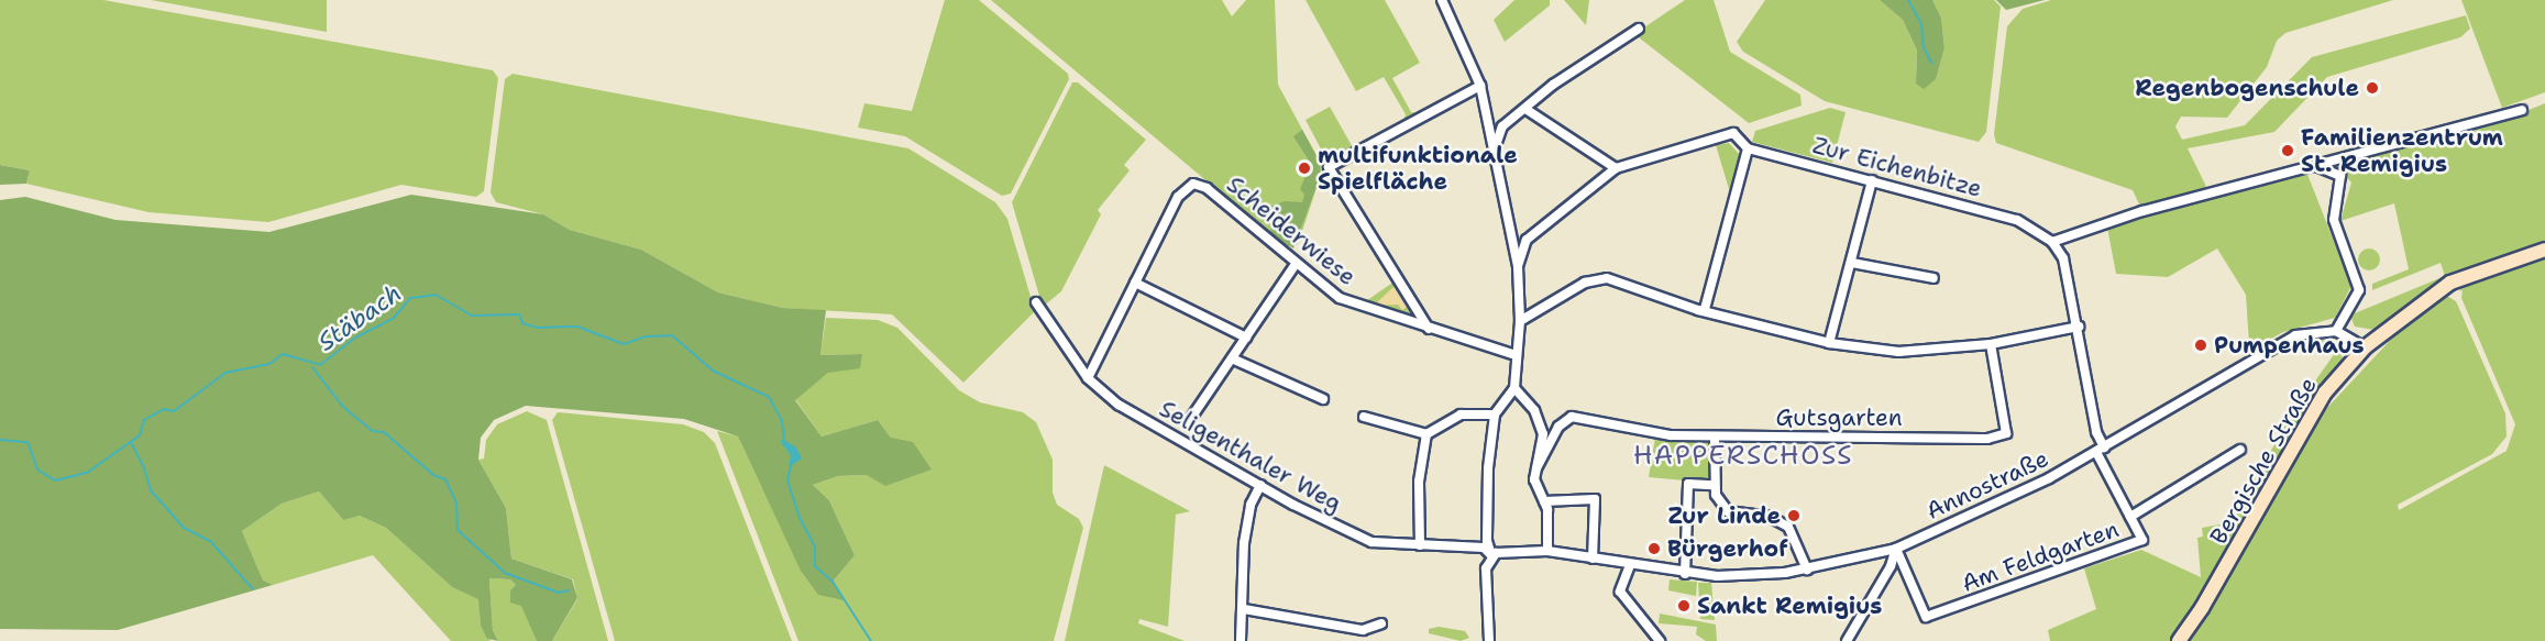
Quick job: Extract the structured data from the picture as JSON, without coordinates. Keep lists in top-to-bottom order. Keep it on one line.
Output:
{"streets":{"main road":["Bergische Straße"],"street":["Zur Eichenbitze","Scheiderwiese","Gutsgarten","Seligenthaler Weg","Annostraße","Am Feldgarten"]},"crossings":[["Seligenthaler Weg","Annostraße"],["Annostraße","Am Feldgarten"]],"districts":["HAPPERSCHOSS"],"water":["Stäbach"],"places":["Regenbogenschule","Familienzentrum St. Remigius","multifunktionale Spielfläche","Pumpenhaus","Zur Linde","Bürgerhof","Sankt Remigius"]}
